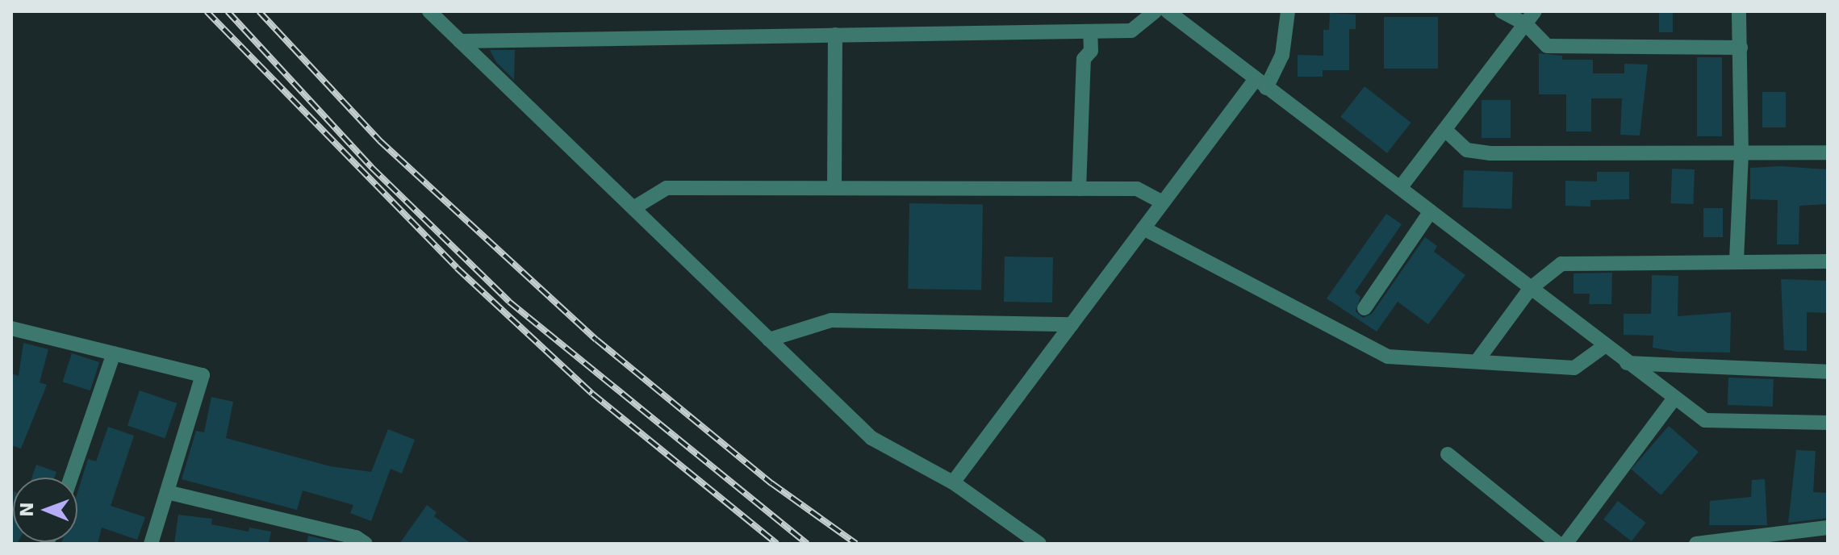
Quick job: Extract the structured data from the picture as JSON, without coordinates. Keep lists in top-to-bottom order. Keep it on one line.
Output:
{"north":"left"}
